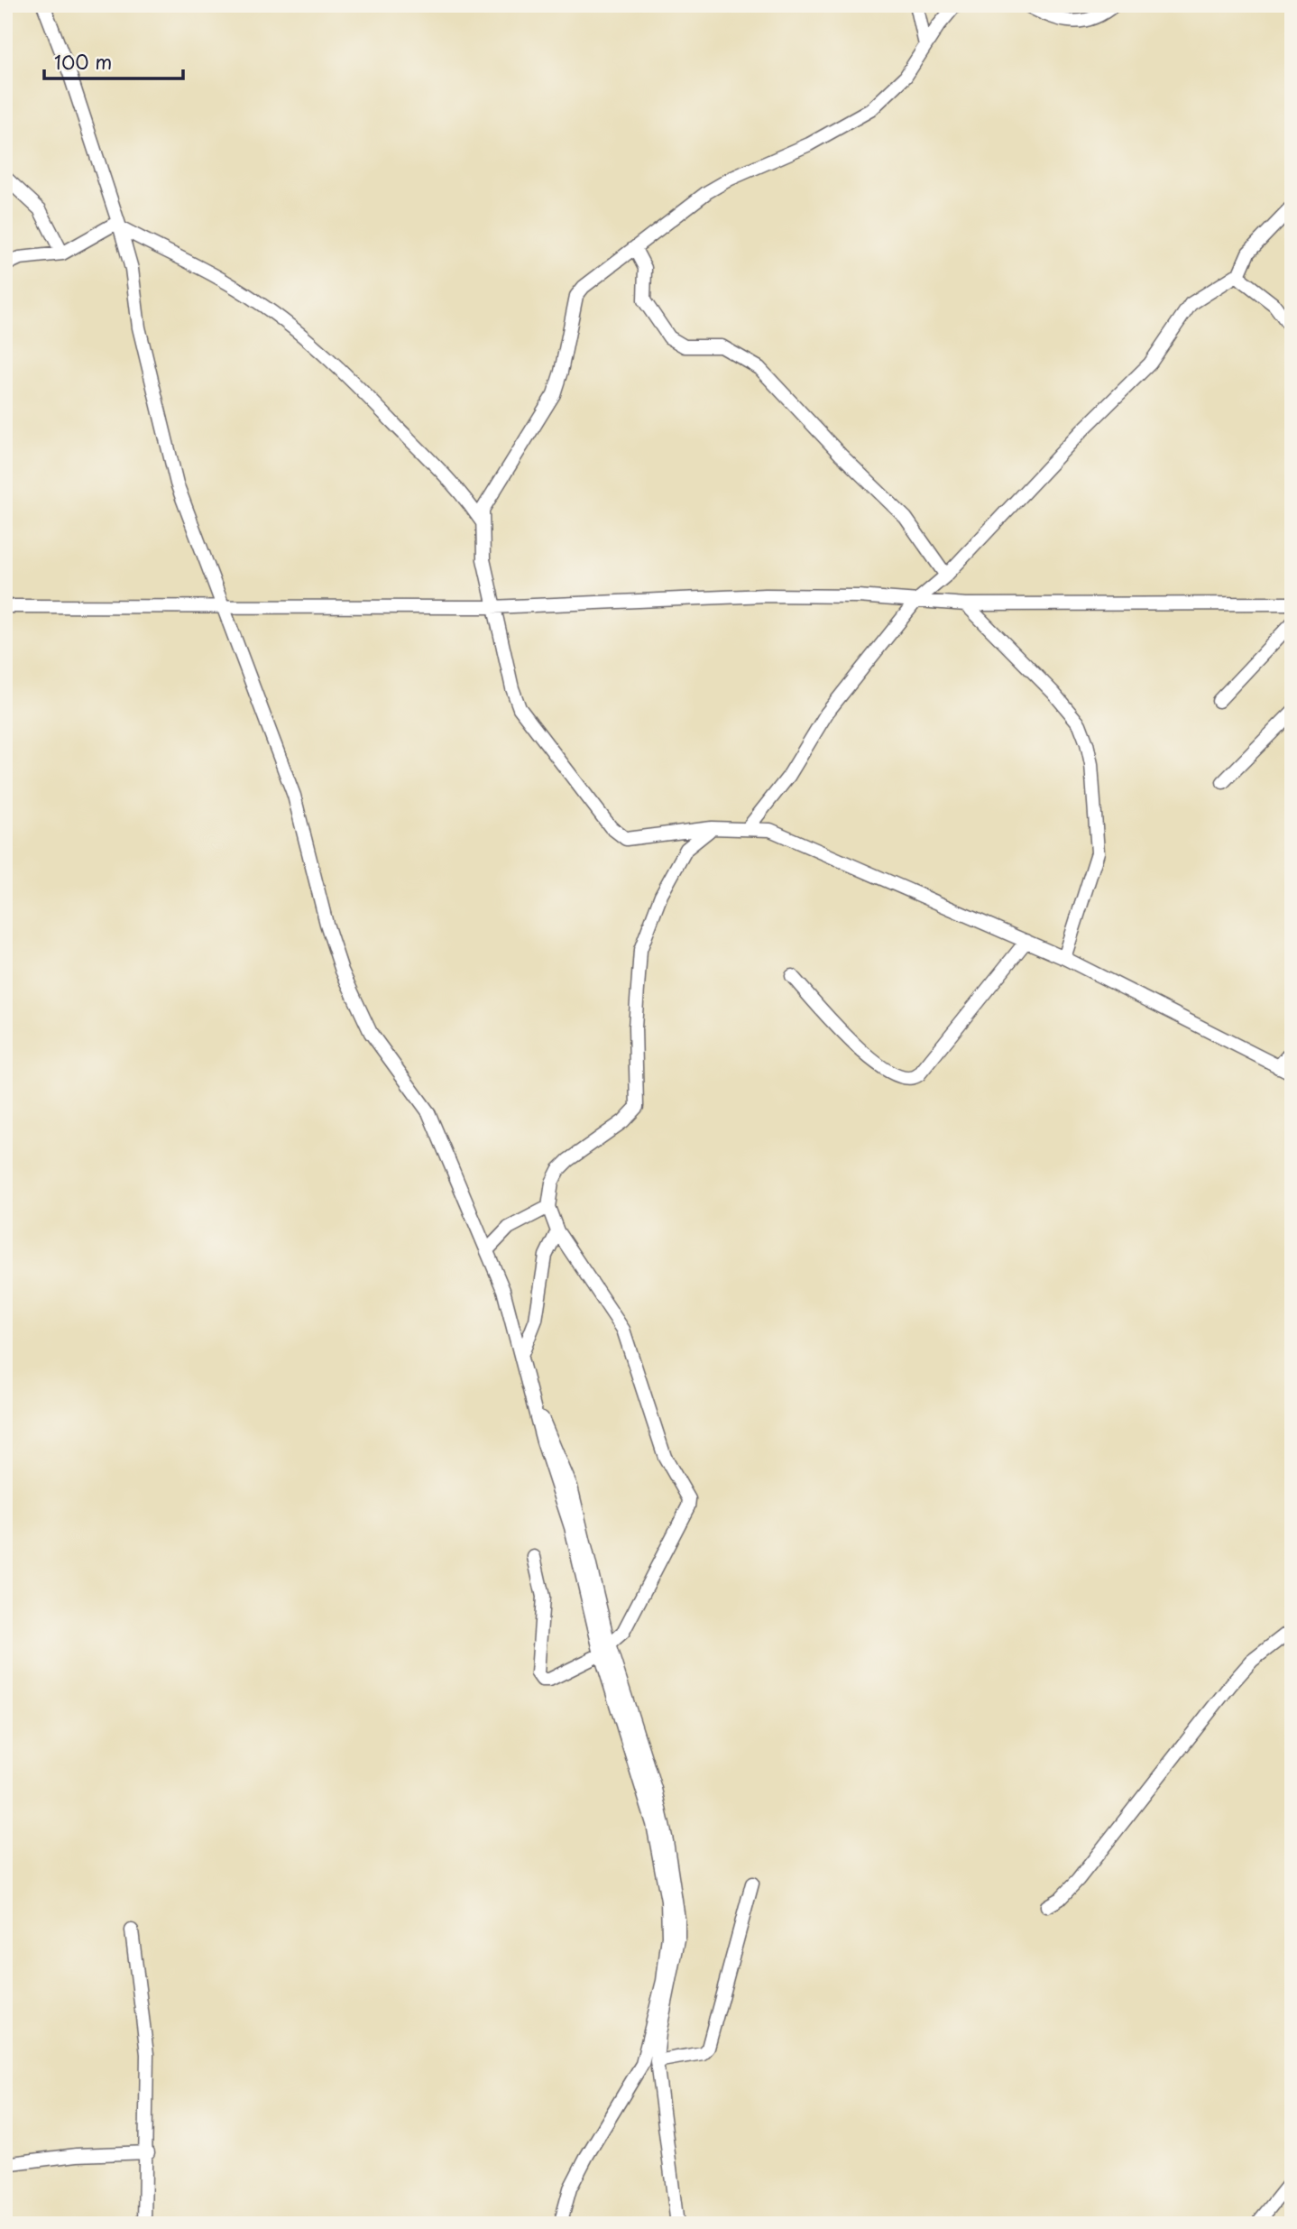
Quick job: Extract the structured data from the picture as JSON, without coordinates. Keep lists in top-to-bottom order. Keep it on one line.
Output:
{"scale_bar":"100 m"}
